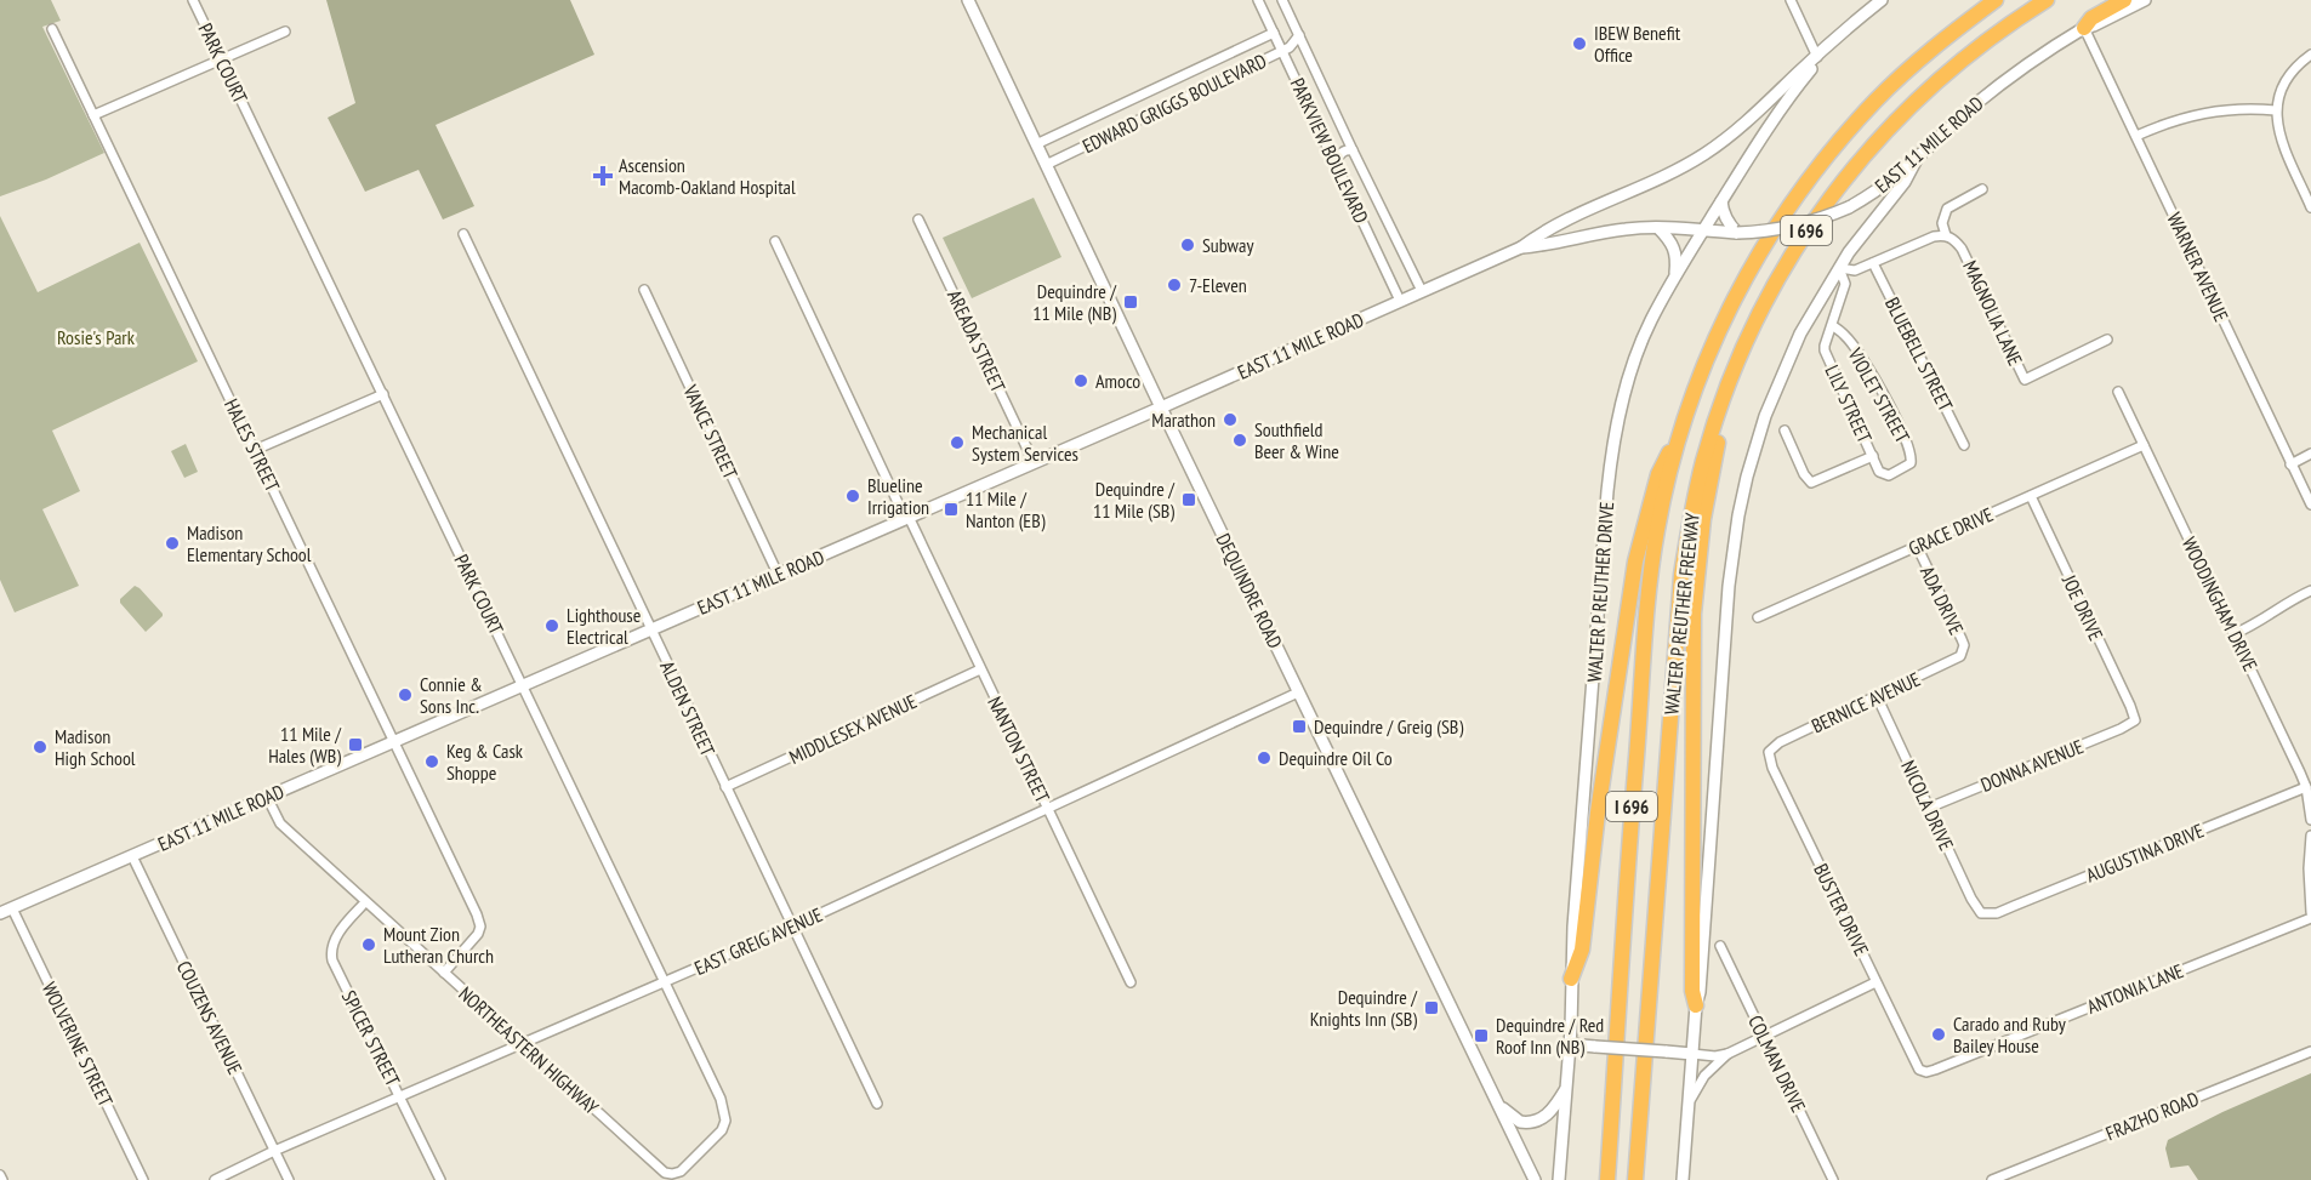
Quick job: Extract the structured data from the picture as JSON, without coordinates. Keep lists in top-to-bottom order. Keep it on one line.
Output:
{"streets":{"highway":["I 696","WALTER P REUTHER FREEWAY"],"main road":["EAST 11 MILE ROAD","DEQUINDRE ROAD","WALTER P REUTHER DRIVE"],"street":["PARK COURT","EDWARD GRIGGS BOULEVARD","PARKVIEW BOULEVARD","WARNER AVENUE","MAGNOLIA LANE","AREADA STREET","BLUEBELL STREET","VIOLET STREET","LILY STREET","VANCE STREET","HALES STREET","GRACE DRIVE","ADA DRIVE","WOODINGHAM DRIVE","JOE DRIVE","BERNICE AVENUE","ALDEN STREET","MIDDLESEX AVENUE","NANTON STREET","DONNA AVENUE","NICOLA DRIVE","AUGUSTINA DRIVE","BUSTER DRIVE","EAST GREIG AVENUE","ANTONIA LANE","COUZENS AVENUE","SPICER STREET","WOLVERINE STREET","NORTHEASTERN HIGHWAY","COLMAN DRIVE","FRAZHO ROAD"]},"crossings":[["PARK COURT","EAST 11 MILE ROAD"],["PARK COURT","EAST GREIG AVENUE"],["PARK COURT","NORTHEASTERN HIGHWAY"],["EDWARD GRIGGS BOULEVARD","PARKVIEW BOULEVARD"],["EDWARD GRIGGS BOULEVARD","DEQUINDRE ROAD"],["EAST 11 MILE ROAD","PARKVIEW BOULEVARD"],["EAST 11 MILE ROAD","WARNER AVENUE"],["EAST 11 MILE ROAD","AREADA STREET"],["EAST 11 MILE ROAD","VANCE STREET"],["EAST 11 MILE ROAD","HALES STREET"],["EAST 11 MILE ROAD","DEQUINDRE ROAD"],["EAST 11 MILE ROAD","WALTER P REUTHER DRIVE"],["EAST 11 MILE ROAD","ALDEN STREET"],["EAST 11 MILE ROAD","NANTON STREET"],["EAST 11 MILE ROAD","COUZENS AVENUE"],["EAST 11 MILE ROAD","WOLVERINE STREET"],["EAST 11 MILE ROAD","NORTHEASTERN HIGHWAY"],["VIOLET STREET","LILY STREET"],["HALES STREET","NORTHEASTERN HIGHWAY"],["GRACE DRIVE","ADA DRIVE"],["GRACE DRIVE","WOODINGHAM DRIVE"],["GRACE DRIVE","JOE DRIVE"],["DEQUINDRE ROAD","EAST GREIG AVENUE"],["ADA DRIVE","BERNICE AVENUE"],["WOODINGHAM DRIVE","AUGUSTINA DRIVE"],["JOE DRIVE","DONNA AVENUE"],["BERNICE AVENUE","NICOLA DRIVE"],["BERNICE AVENUE","BUSTER DRIVE"],["ALDEN STREET","MIDDLESEX AVENUE"],["ALDEN STREET","EAST GREIG AVENUE"],["MIDDLESEX AVENUE","NANTON STREET"],["NANTON STREET","EAST GREIG AVENUE"],["DONNA AVENUE","NICOLA DRIVE"],["NICOLA DRIVE","AUGUSTINA DRIVE"],["BUSTER DRIVE","ANTONIA LANE"],["EAST GREIG AVENUE","COUZENS AVENUE"],["EAST GREIG AVENUE","SPICER STREET"],["EAST GREIG AVENUE","NORTHEASTERN HIGHWAY"],["SPICER STREET","NORTHEASTERN HIGHWAY"]],"parks":["Rosie's Park"],"places":{"other":["IBEW Benefit Office","Subway","7-Eleven","Amoco","Marathon","Southfield Beer & Wine","Mechanical System Services","Blueline Irrigation","Madison Elementary School","Lighthouse Electrical","Connie & Sons Inc.","Madison High School","Dequindre Oil Co","Keg & Cask Shoppe","Mount Zion Lutheran Church","Carado and Ruby Bailey House"],"health":["Ascension Macomb-Oakland Hospital"],"transit":["Dequindre / 11 Mile (NB)","Dequindre / 11 Mile (SB)","11 Mile / Nanton (EB)","Dequindre / Greig (SB)","11 Mile / Hales (WB)","Dequindre / Knights Inn (SB)","Dequindre / Red Roof Inn (NB)"]}}
